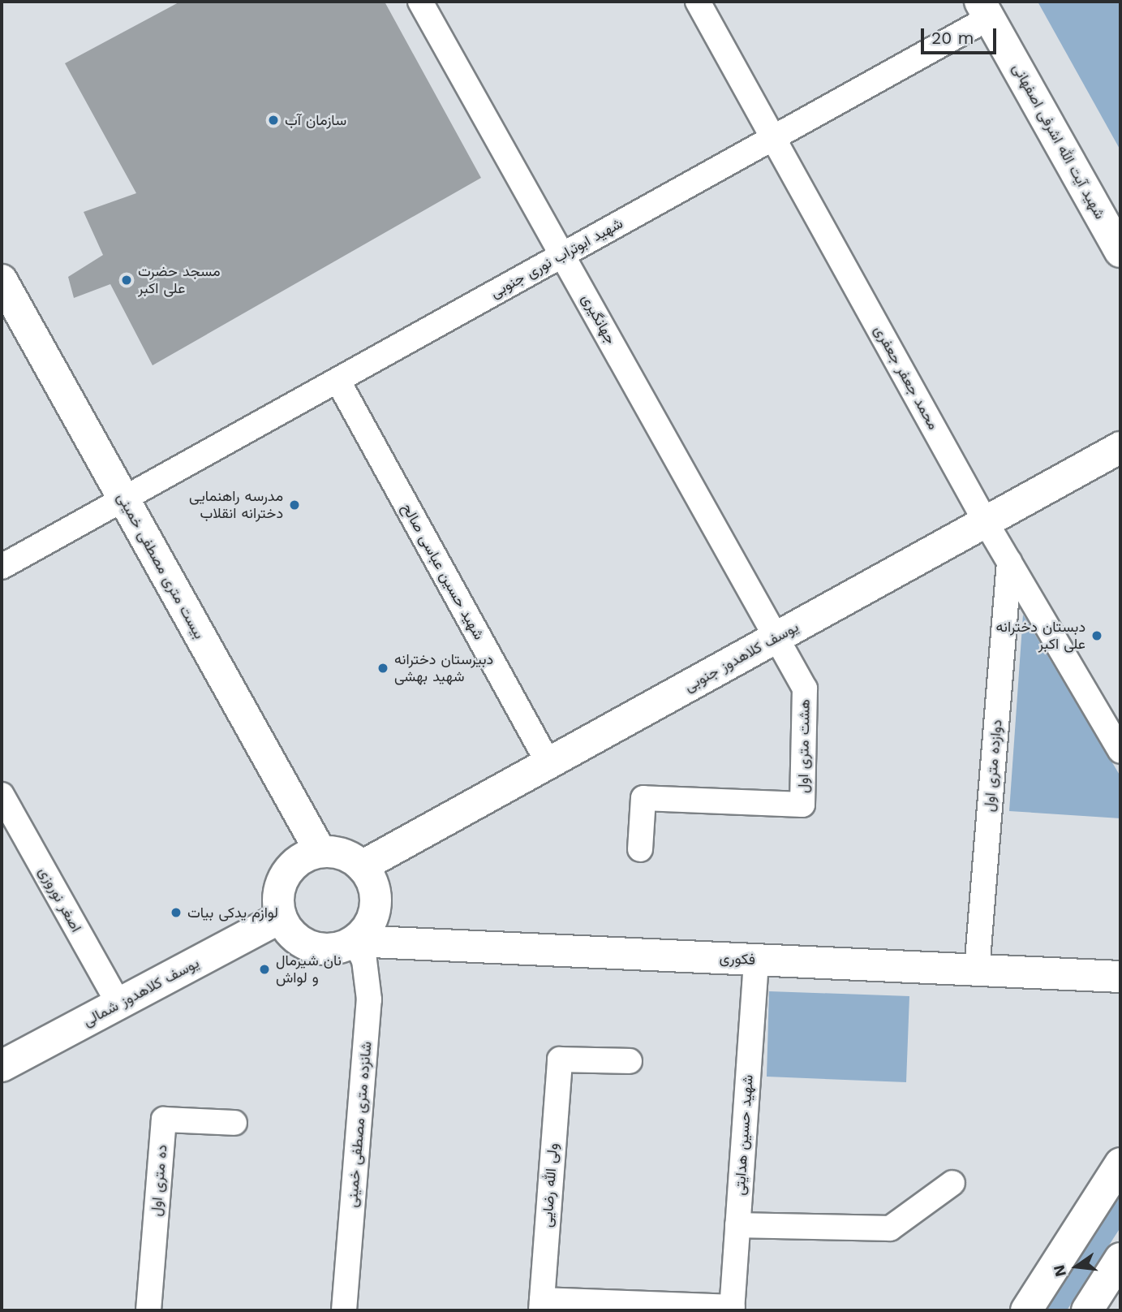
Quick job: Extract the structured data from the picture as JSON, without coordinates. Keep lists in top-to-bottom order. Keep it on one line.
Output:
{"streets":{"main road":["شهید آیت الله اشرفی اصفهانی","بیست متری مصطفی خمینی","یوسف کلاهدوز جنوبی","فکوری","یوسف کلاهدوز شمالی"],"street":["شهید ابوتراب نوری جنوبی","جهانگیری","محمد جعفر جعفری","شهید حسین عباسی صالح","هشت متری اول","دوازده متری اول","اصغر نوروزی","شانزده متری مصطفی خمینی","شهید حسین هدایتی","ده متری اول","ولی الله رضایی"]},"crossings":[["شهید آیت الله اشرفی اصفهانی","شهید ابوتراب نوری جنوبی"],["شهید ابوتراب نوری جنوبی","جهانگیری"],["شهید ابوتراب نوری جنوبی","محمد جعفر جعفری"],["شهید ابوتراب نوری جنوبی","بیست متری مصطفی خمینی"],["شهید ابوتراب نوری جنوبی","شهید حسین عباسی صالح"],["جهانگیری","یوسف کلاهدوز جنوبی"],["جهانگیری","هشت متری اول"],["محمد جعفر جعفری","یوسف کلاهدوز جنوبی"],["محمد جعفر جعفری","دوازده متری اول"],["بیست متری مصطفی خمینی","یوسف کلاهدوز جنوبی"],["بیست متری مصطفی خمینی","فکوری"],["بیست متری مصطفی خمینی","یوسف کلاهدوز شمالی"],["بیست متری مصطفی خمینی","شانزده متری مصطفی خمینی"],["شهید حسین عباسی صالح","یوسف کلاهدوز جنوبی"],["یوسف کلاهدوز جنوبی","هشت متری اول"],["یوسف کلاهدوز جنوبی","فکوری"],["یوسف کلاهدوز جنوبی","یوسف کلاهدوز شمالی"],["یوسف کلاهدوز جنوبی","شانزده متری مصطفی خمینی"],["دوازده متری اول","فکوری"],["اصغر نوروزی","یوسف کلاهدوز شمالی"],["فکوری","یوسف کلاهدوز شمالی"],["فکوری","شانزده متری مصطفی خمینی"],["فکوری","شهید حسین هدایتی"],["یوسف کلاهدوز شمالی","شانزده متری مصطفی خمینی"]],"places":["سازمان آب","مسجد حضرت علی اکبر","مدرسه راهنمایی دخترانه انقلاب","دبستان دخترانه علی اکبر","دبیرستان دخترانه شهید بهشی","لوازم یدکی بیات","نان شیرمال و لواش"],"scale_bar":"20 m","north":"left"}
